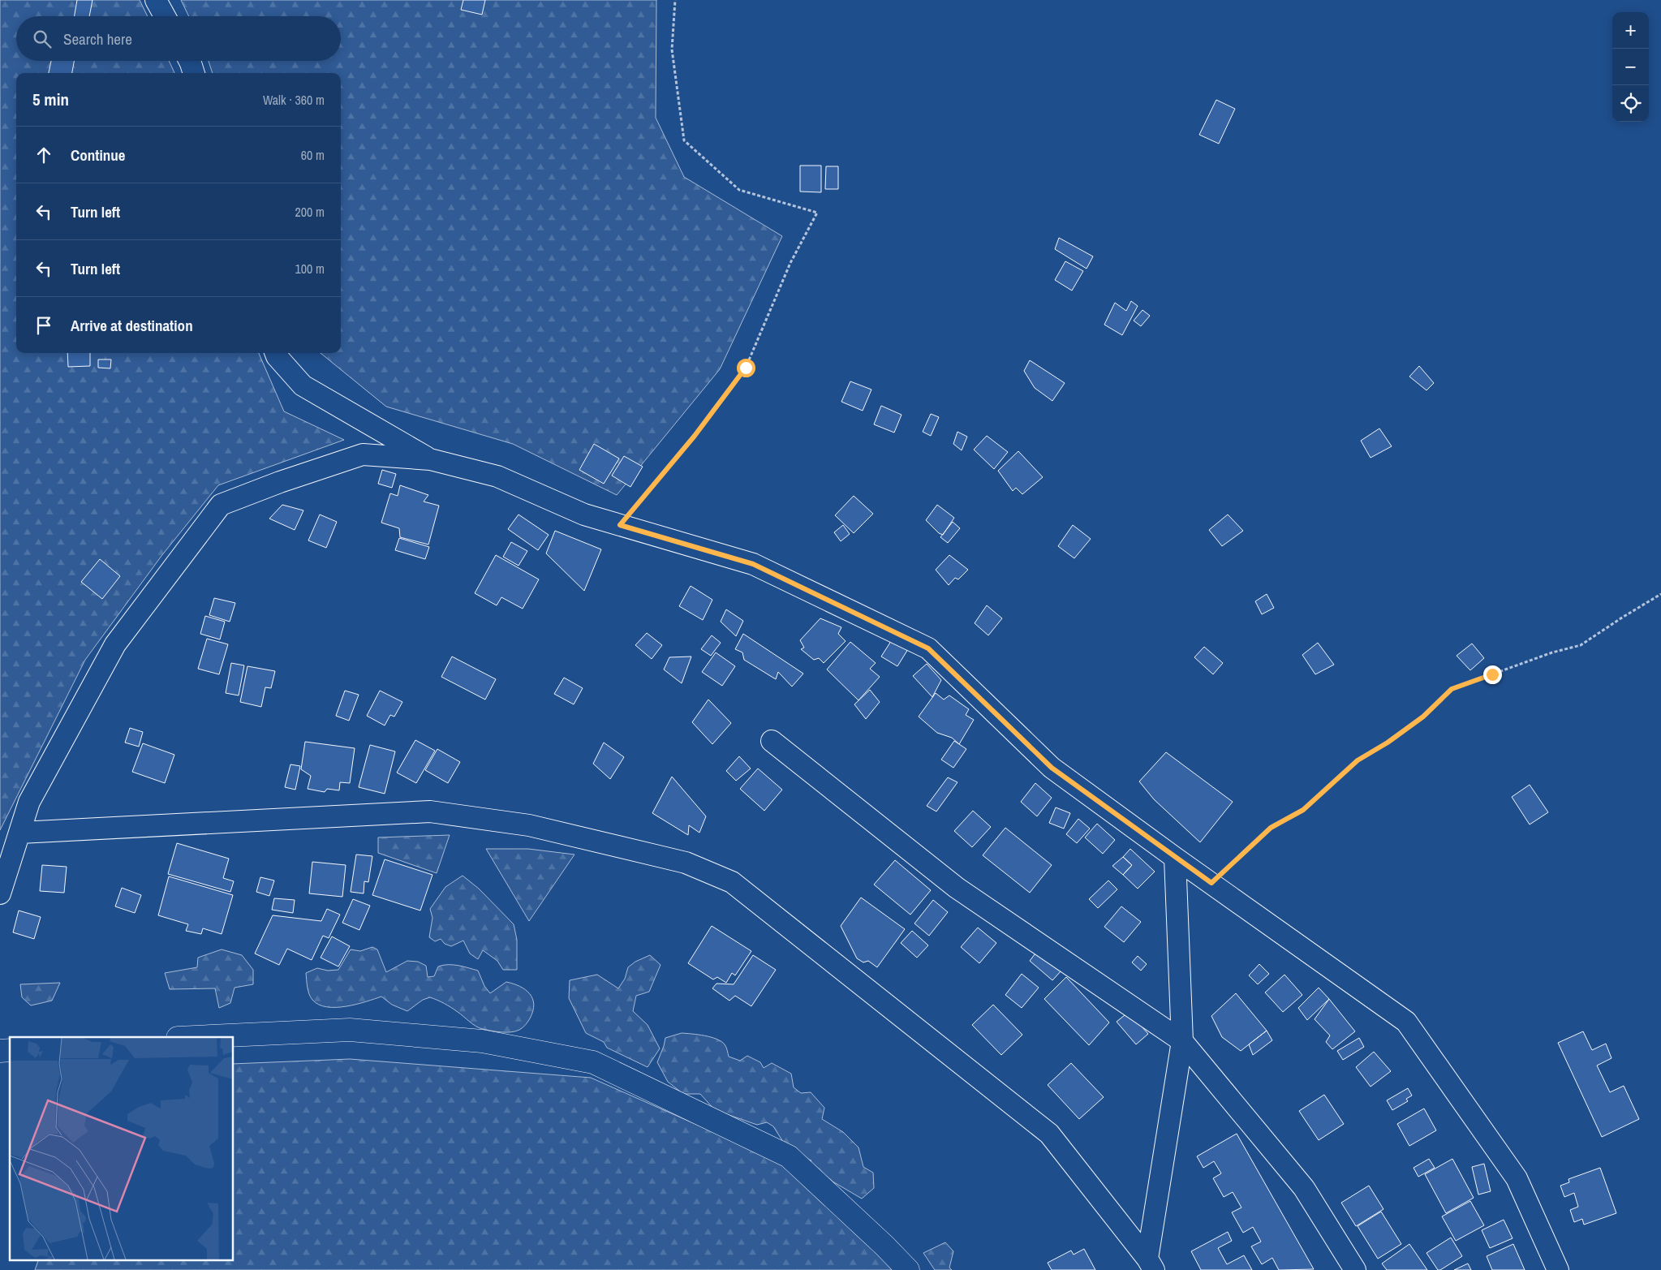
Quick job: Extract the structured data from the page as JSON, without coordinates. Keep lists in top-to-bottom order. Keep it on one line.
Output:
{"page":{"map_buttons":["+","−"],"search":"Search here","heading":["5 min","Walk · 360 m"],"list":[["Continue","60 m"],["Turn left","200 m"],["Turn left","100 m"],"Arrive at destination"]}}
